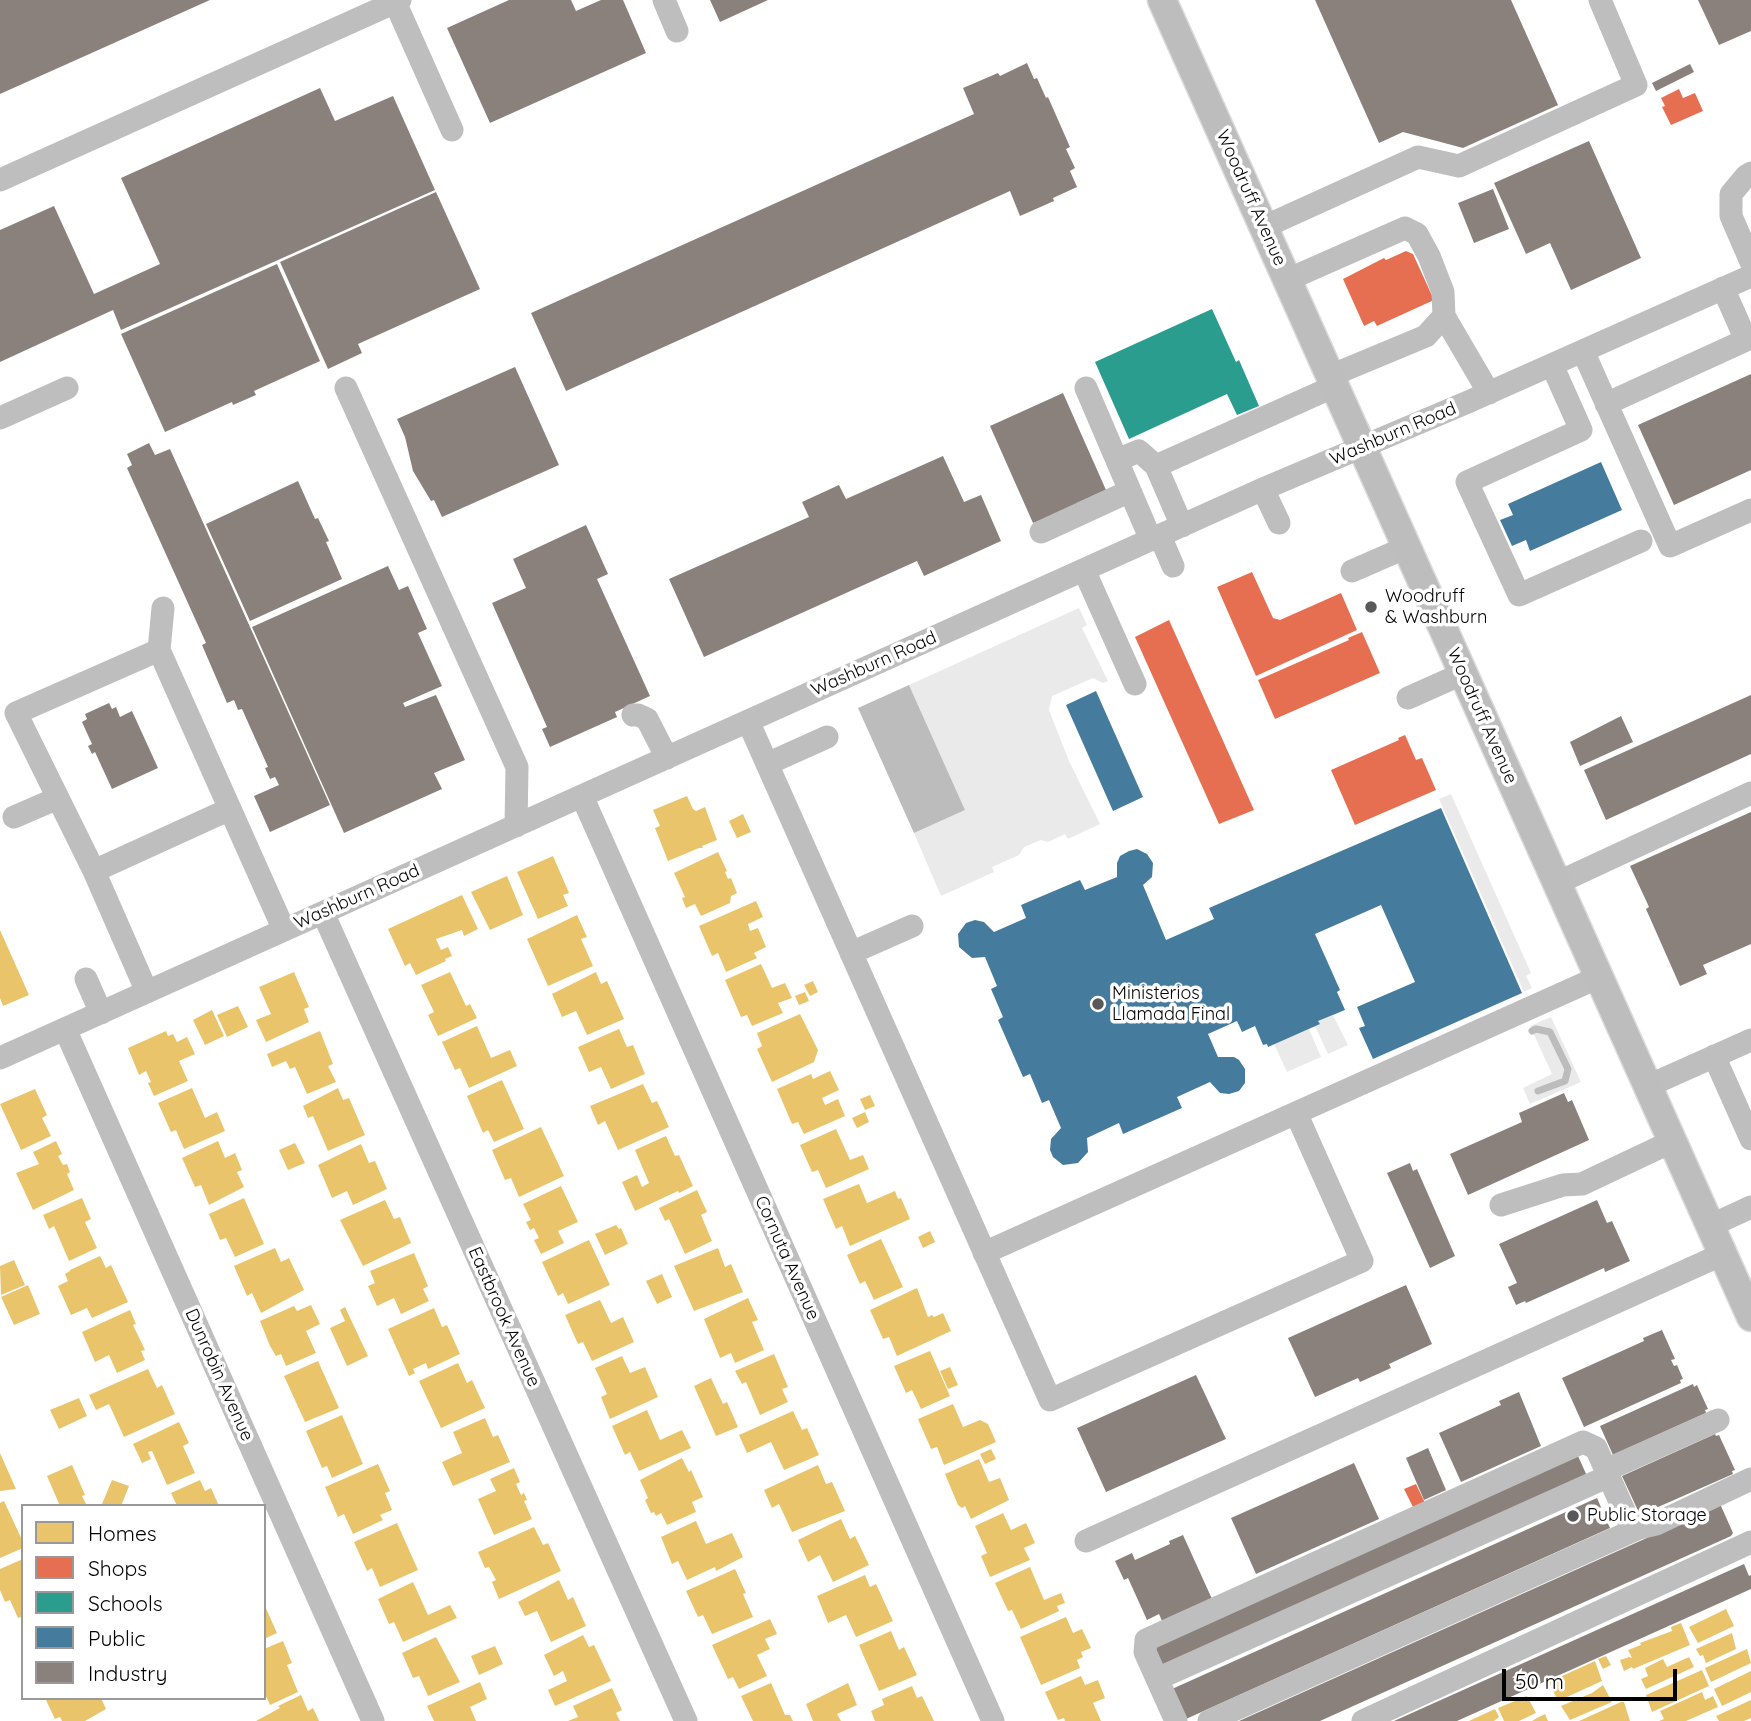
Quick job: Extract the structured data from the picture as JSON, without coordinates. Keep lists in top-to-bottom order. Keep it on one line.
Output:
{"streets":{"main road":["Woodruff Avenue"],"street":["Washburn Road","Cornuta Avenue","Eastbrook Avenue","Dunrobin Avenue"]},"crossings":[["Woodruff Avenue","Washburn Road"],["Washburn Road","Cornuta Avenue"],["Washburn Road","Eastbrook Avenue"],["Washburn Road","Dunrobin Avenue"]],"places":["Woodruff & Washburn","Ministerios Llamada Final","Public Storage"],"legend":["Homes","Shops","Schools","Public","Industry"],"scale_bar":"50 m"}
